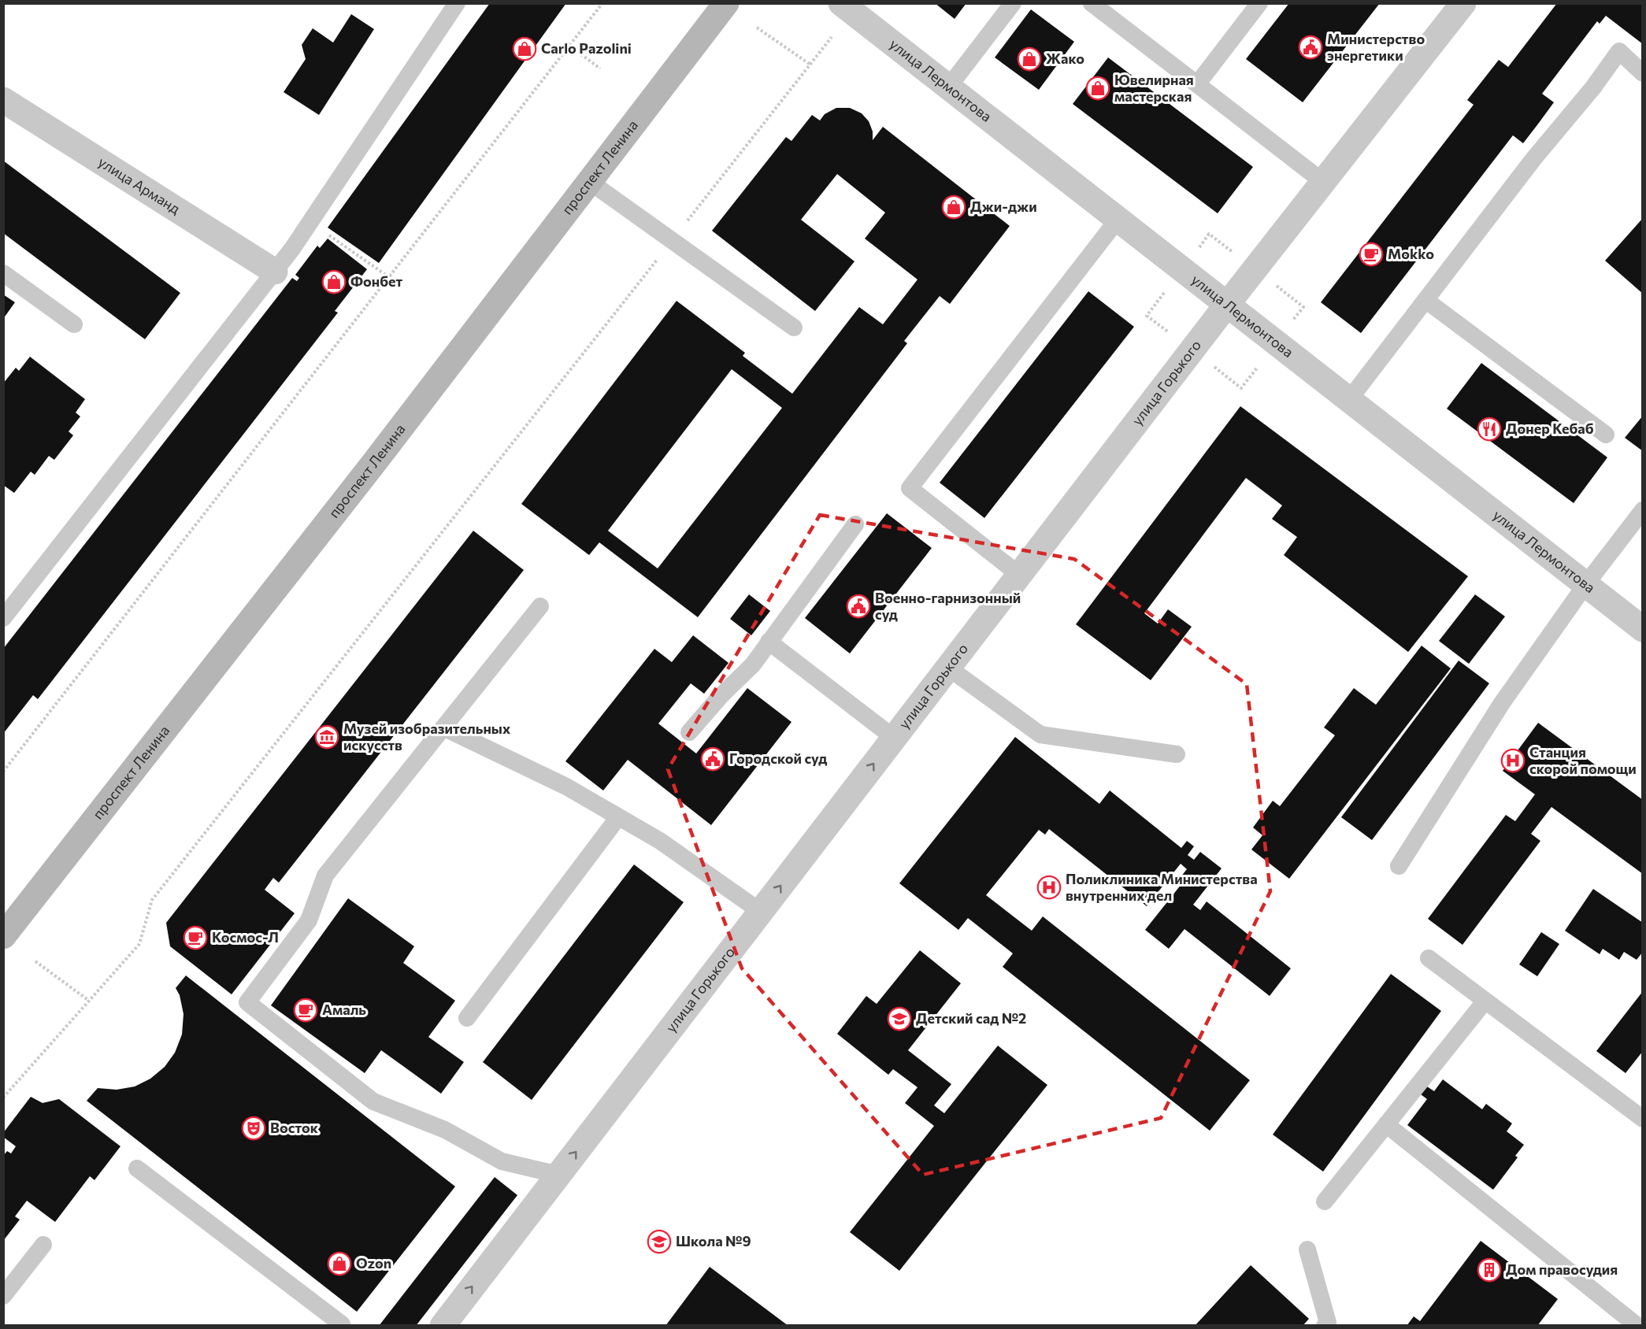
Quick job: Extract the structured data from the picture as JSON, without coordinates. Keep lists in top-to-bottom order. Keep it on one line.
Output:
{"streets":{"main road":["проспект Ленина"],"street":["улица Лермонтова","улица Арманд","улица Горького"]},"crossings":[["улица Лермонтова","улица Горького"]],"one_way":["улица Горького"],"places":{"public building":["Министерство энергетики","Военно-гарнизонный суд","Городской суд"],"shop":["Carlo Pazolini","Жако","Ювелирная мастерская","Джи-джи","Фонбет","Ozon"],"cafe":["Mokko","Космос-Л","Амаль"],"restaurant":["Донер Кебаб"],"museum":["Музей изобразительных искусств"],"hospital":["Станция скорой помощи","Поликлиника Министерства внутренних дел"],"school or university":["Детский сад №2","Школа №9"],"theatre":["Восток"],"building":["Дом правосудия"]}}
